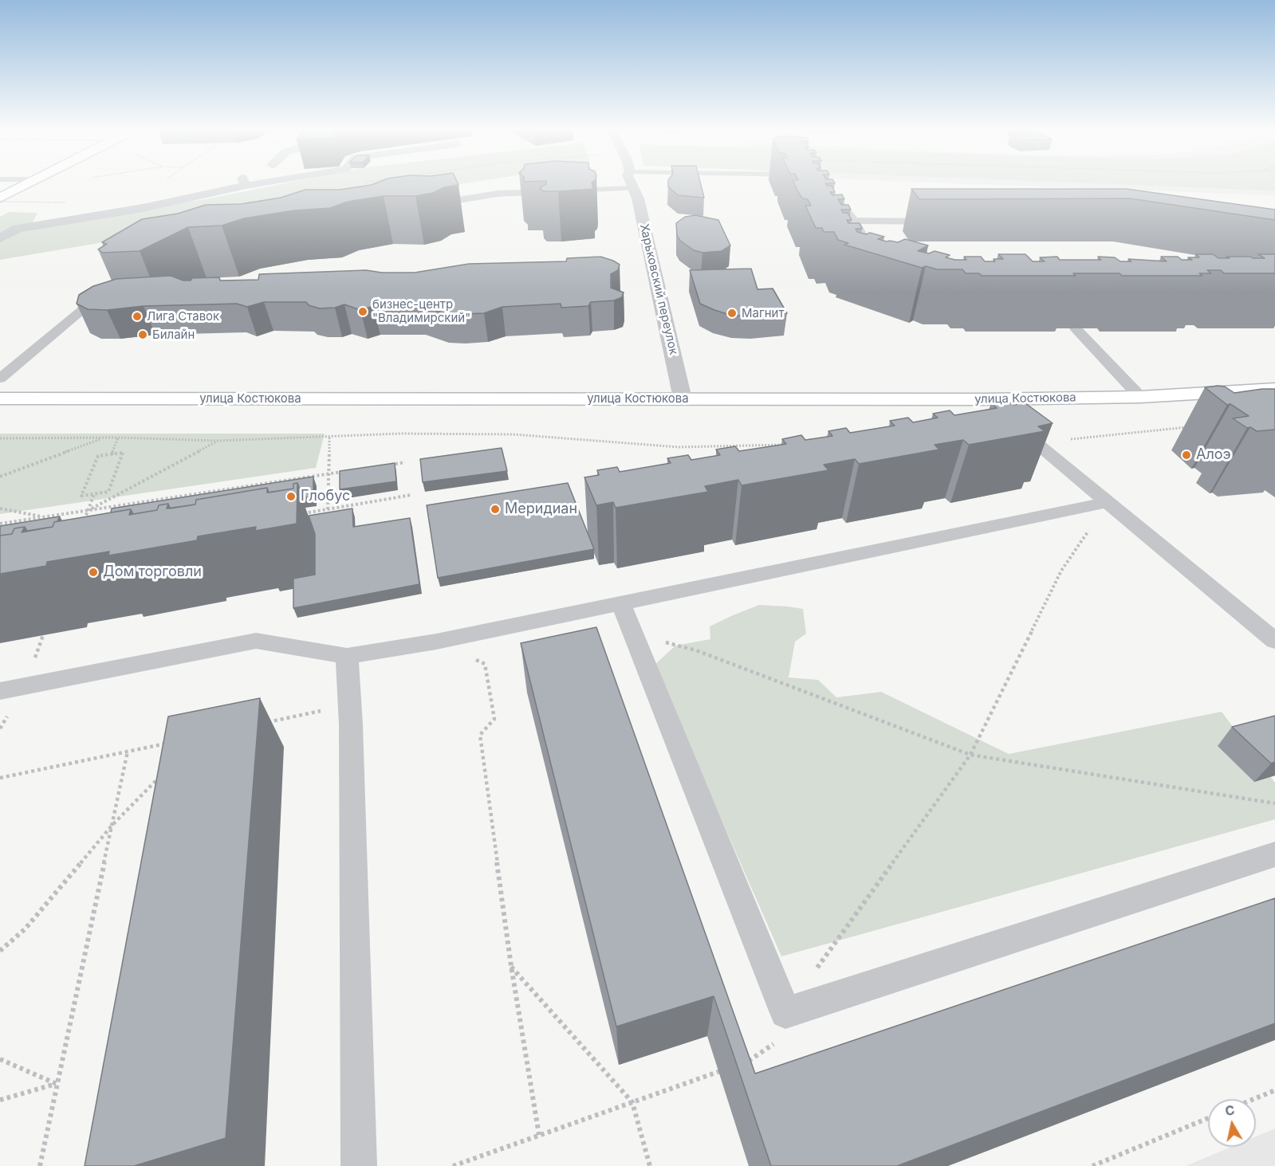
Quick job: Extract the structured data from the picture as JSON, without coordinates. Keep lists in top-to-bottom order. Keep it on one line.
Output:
{"streets":{"main road":["улица Костюкова"],"street":["Харьковский переулок"]},"crossings":[["Харьковский переулок","улица Костюкова"]],"places":["бизнес-центр \"Владимирский\"","Магнит","Лига Ставок","Билайн","Алоэ","Глобус","Меридиан","Дом торговли"],"north":"top"}
